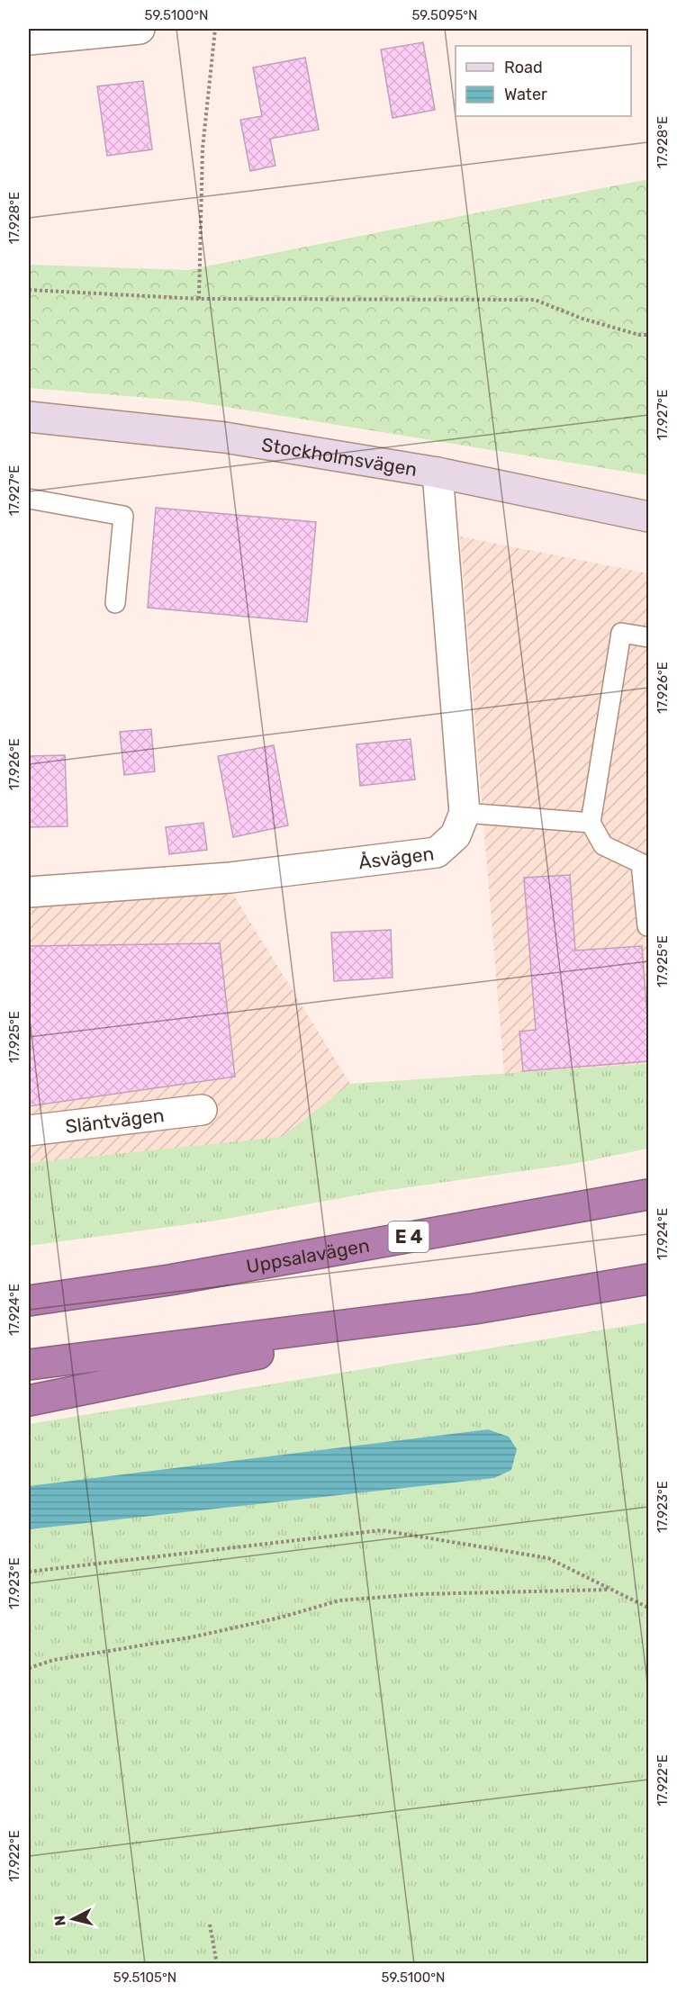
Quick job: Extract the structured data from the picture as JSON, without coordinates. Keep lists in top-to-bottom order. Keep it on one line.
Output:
{"streets":{"highway":["E 4","Uppsalavägen"],"main road":["Stockholmsvägen"],"street":["Åsvägen","Släntvägen"]},"crossings":[["Stockholmsvägen","Åsvägen"]],"legend":["Road","Water"],"north":"left","coordinates":["59.5100°N","59.5095°N","17.928°E","17.927°E","17.926°E","17.925°E","17.924°E","17.923°E","17.922°E","59.5105°N"]}
